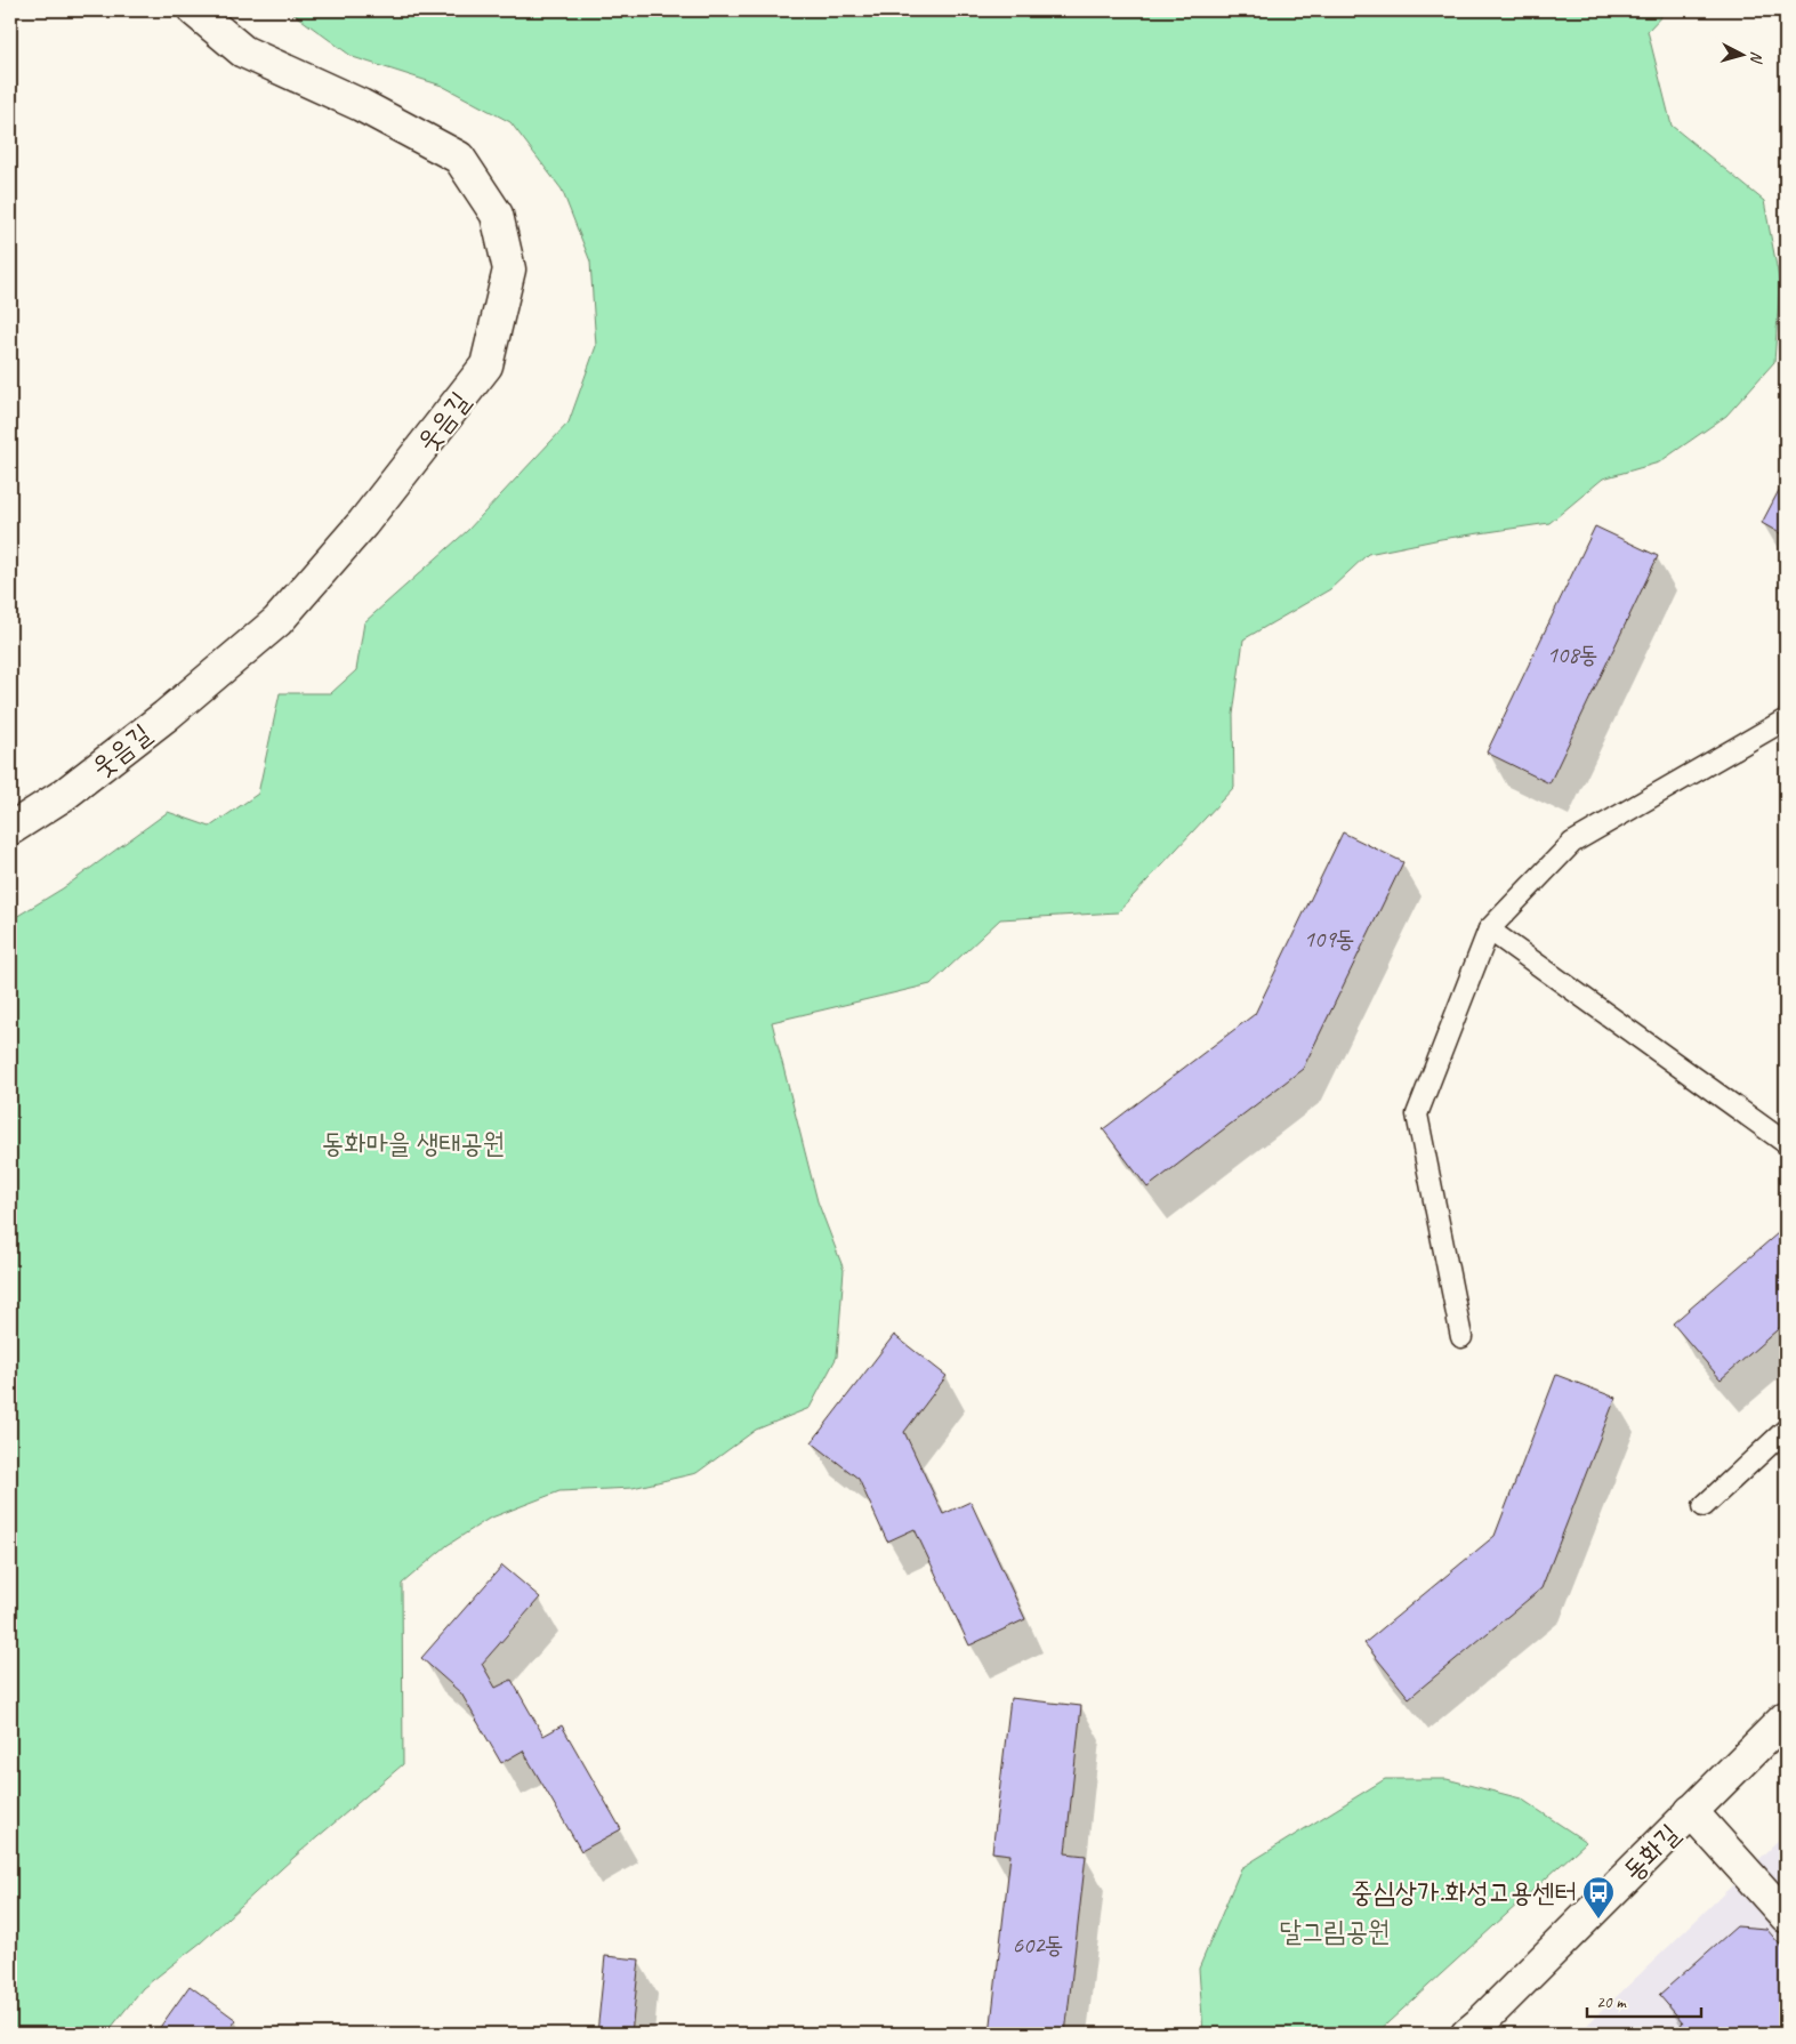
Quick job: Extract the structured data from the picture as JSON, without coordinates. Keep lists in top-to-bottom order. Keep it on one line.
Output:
{"streets":{"street":["웃음길","동화길"]},"parks":["동화마을 생태공원","달그림공원"],"places":{"bus stop":["중심상가.화성고용센터"]},"house_numbers":["108동","109동","602동"],"scale_bar":"20 m","north":"right"}
